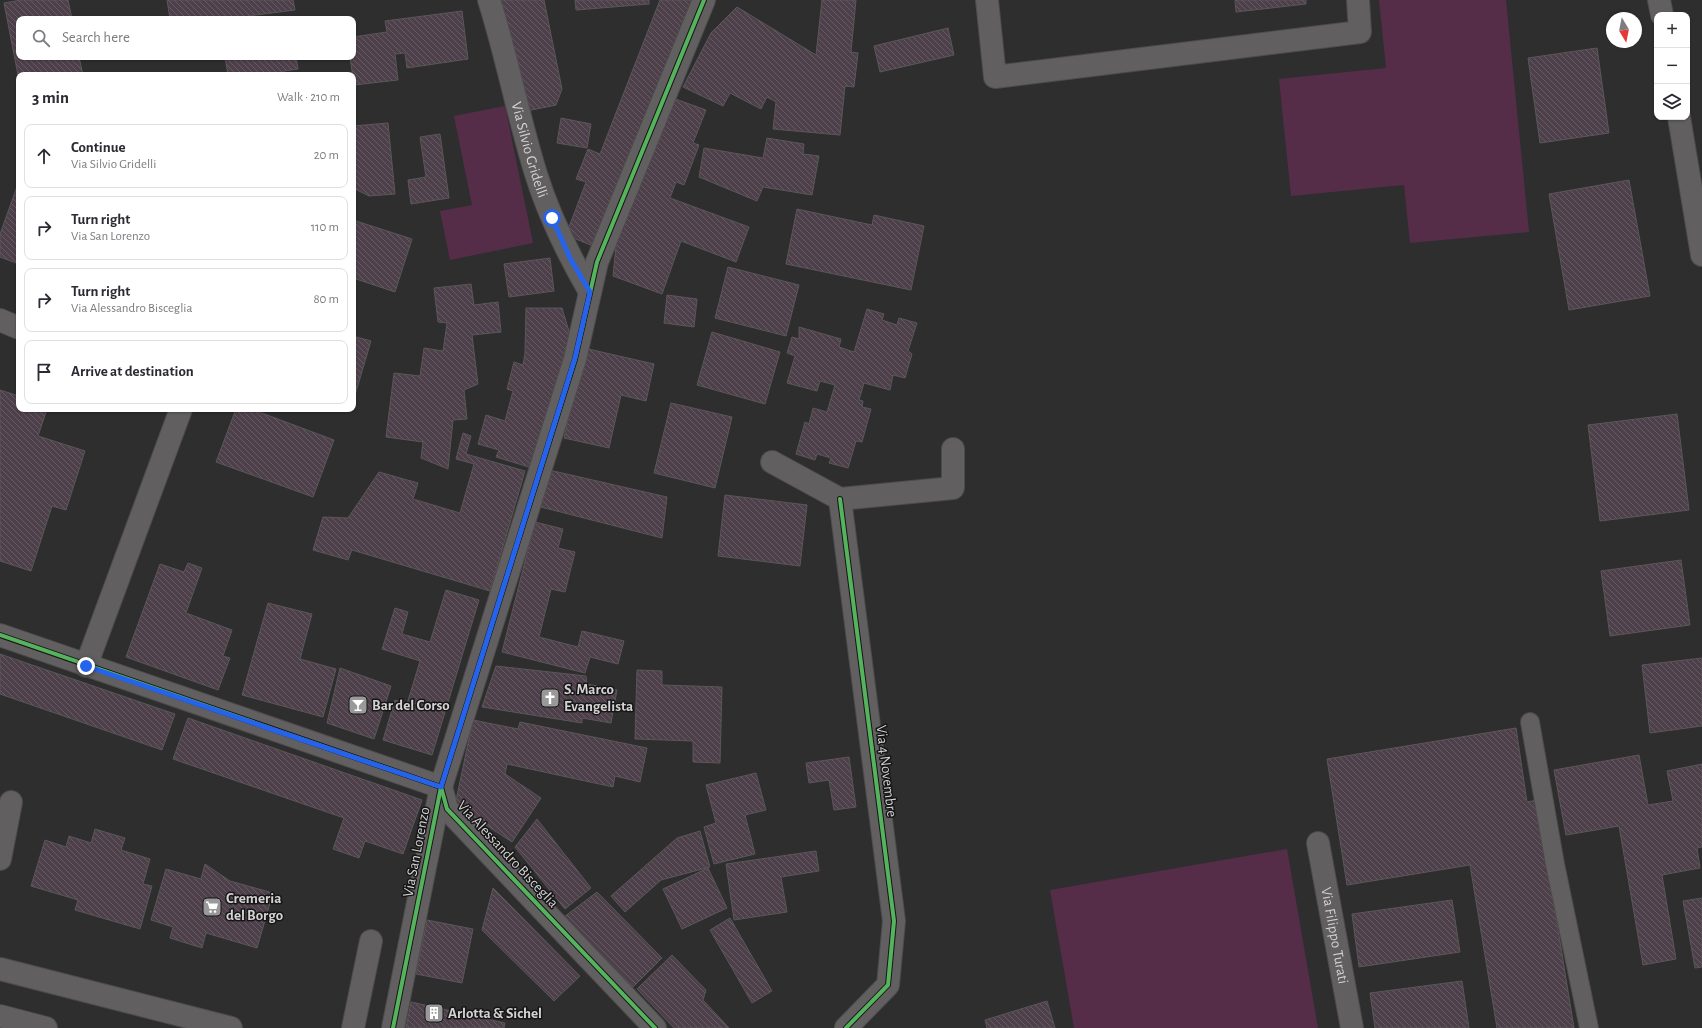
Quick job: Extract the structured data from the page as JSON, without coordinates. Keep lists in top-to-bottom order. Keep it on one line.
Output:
{"streets":{"street":["Via Silvio Gridelli","Via 4 Novembre","Via San Lorenzo","Via Alessandro Bisceglia","Via Filippo Turati"]},"crossings":[["Via Silvio Gridelli","Via San Lorenzo"],["Via San Lorenzo","Via Alessandro Bisceglia"]],"places":{"church":["S. Marco Evangelista"],"bar":["Bar del Corso"],"supermarket":["Cremeria del Borgo"],"building":["Arlotta & Sichel"]},"north":"bottom","page":{"map_buttons":["+","−"],"search":"Search here","heading":["3 min","Walk · 210 m"],"list":[["Continue","Via Silvio Gridelli","20 m"],["Turn right","Via San Lorenzo","110 m"],["Turn right","Via Alessandro Bisceglia","80 m"],"Arrive at destination"]}}
